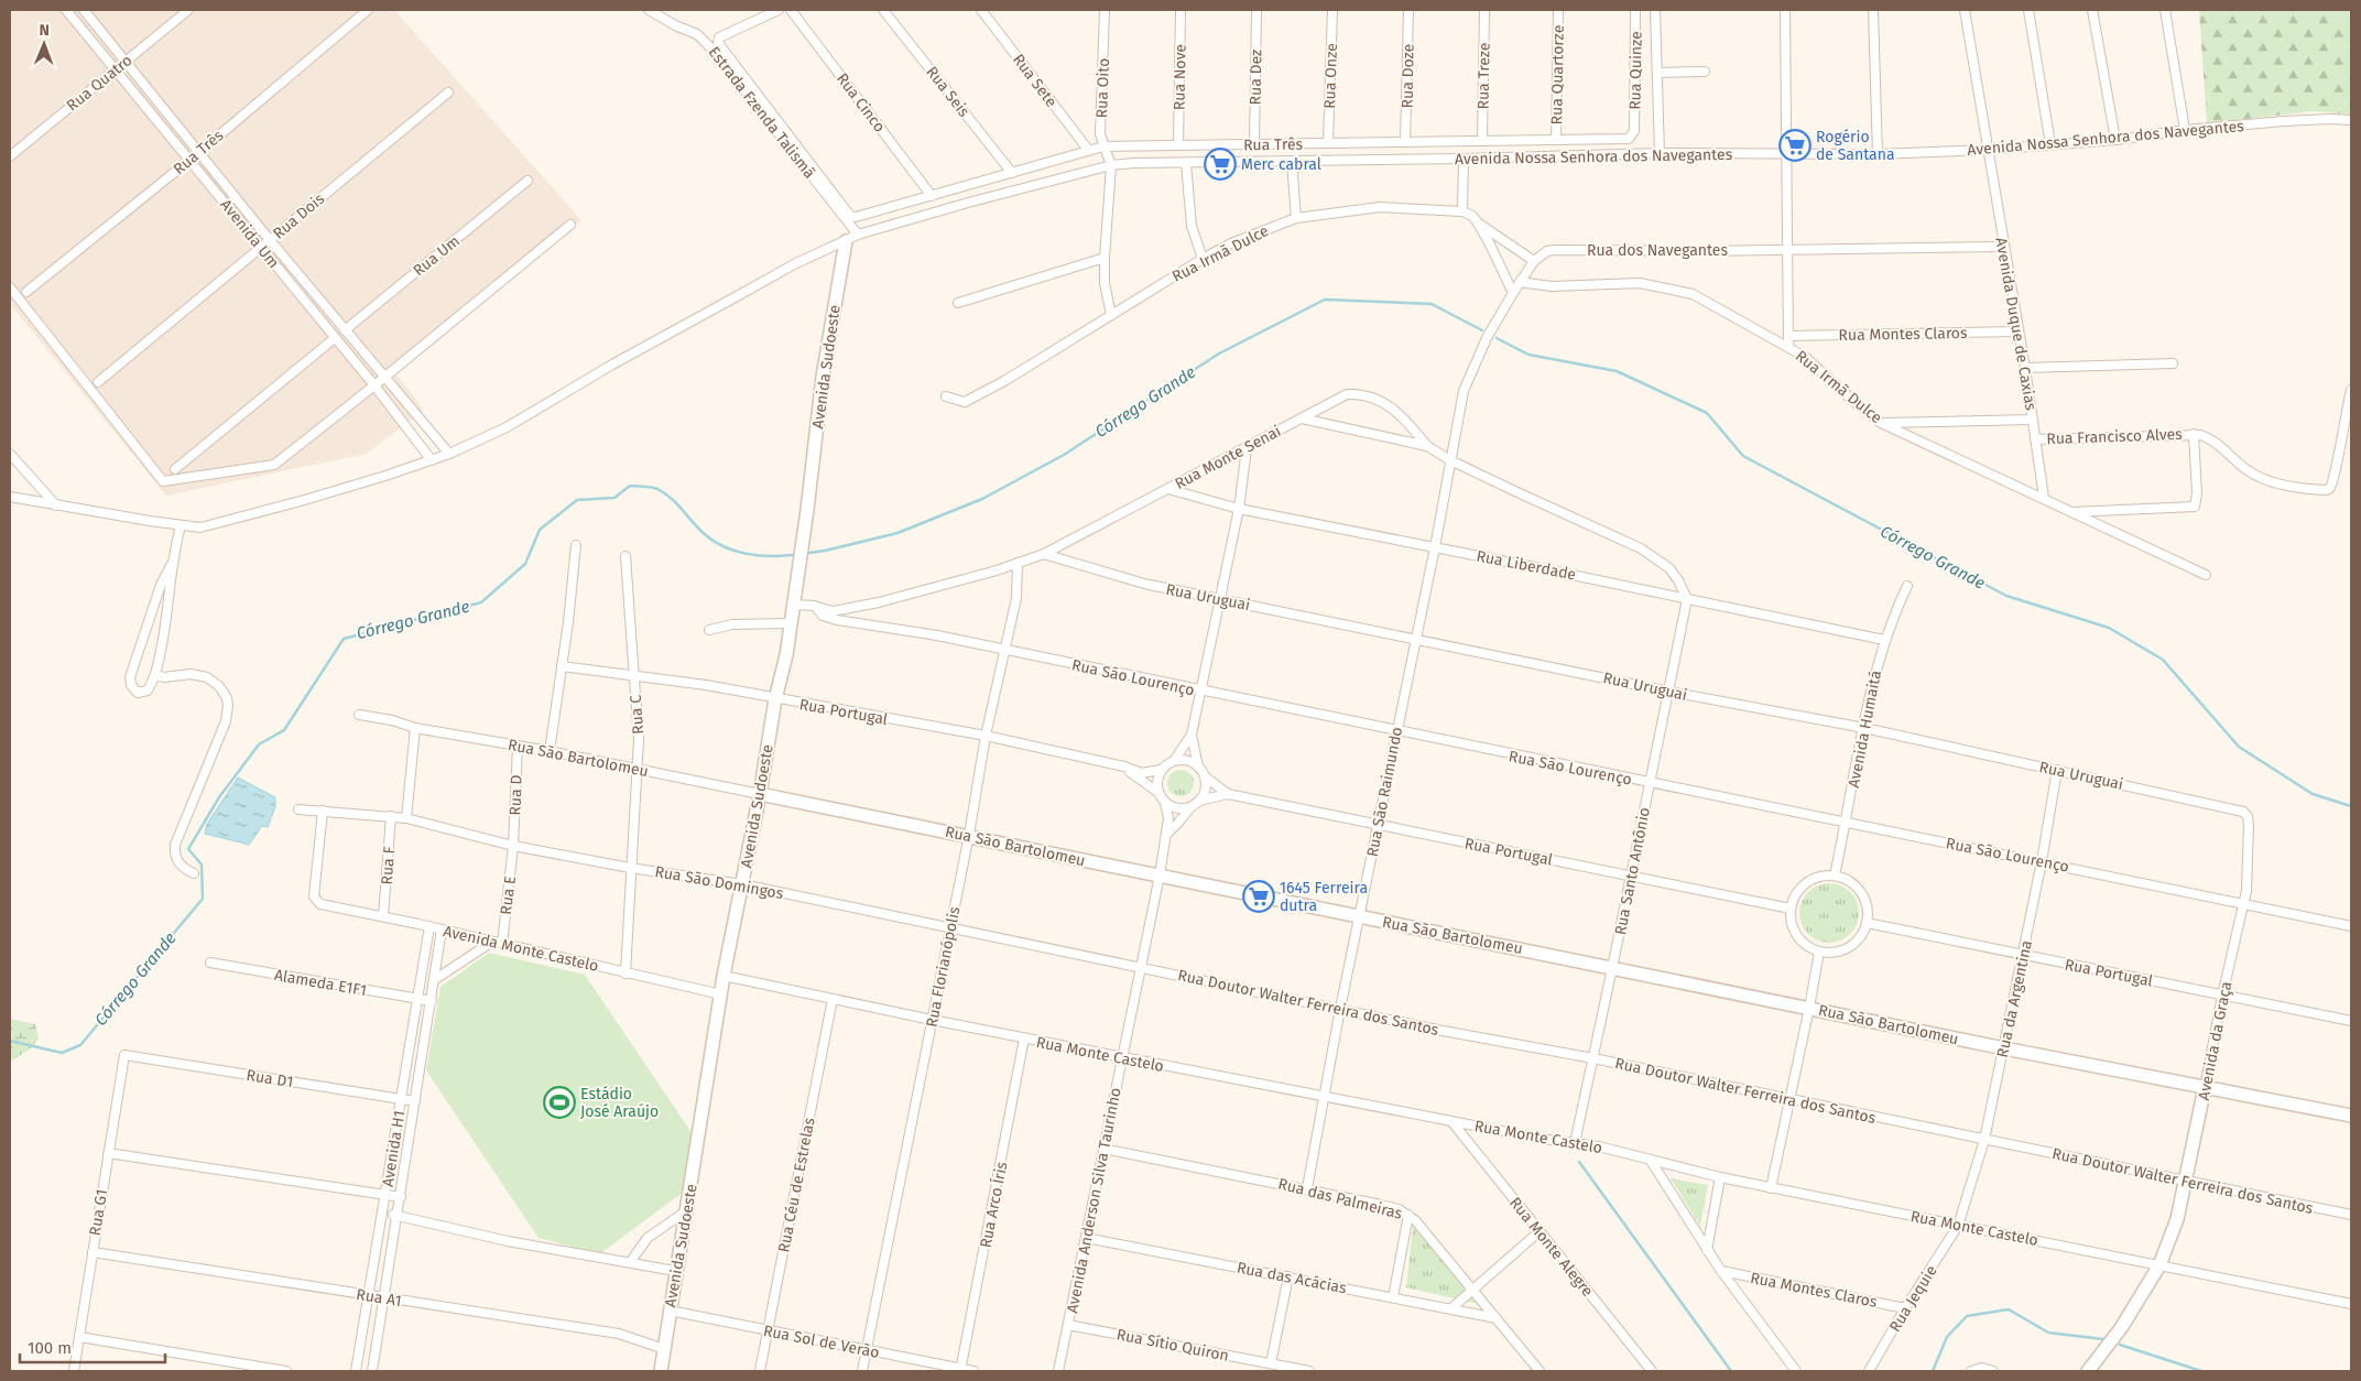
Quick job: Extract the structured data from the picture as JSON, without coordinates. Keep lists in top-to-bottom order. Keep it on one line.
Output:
{"streets":{"street":["Rua Quinze","Rua Quartorze","Rua Onze","Rua Doze","Rua Treze","Rua Nove","Rua Dez","Rua Sete","Rua Quatro","Rua Oito","Rua Seis","Rua Cinco","Estrada Fzenda Talismã","Avenida Nossa Senhora dos Navegantes","Rua Três","Rua Dois","Avenida Um","Rua dos Navegantes","Rua Irmã Dulce","Rua Um","Avenida Duque de Caxias","Rua Montes Claros","Avenida Sudoeste","Rua Francisco Alves","Rua Monte Senai","Rua Liberdade","Rua Uruguai","Rua São Lourenço","Rua Portugal","Rua C","Avenida Humaitá","Rua São Bartolomeu","Rua São Raimundo","Rua D","Rua F","Rua Santo Antônio","Rua São Domingos","Rua E","Avenida Monte Castelo","Rua Florianópolis","Alameda E1F1","Rua da Argentina","Rua Doutor Walter Ferreira dos Santos","Avenida da Graça","Rua Monte Castelo","Rua D1","Avenida H1","Rua Céu de Estrelas","Rua das Palmeiras","Avenida Anderson Silva Taurinho","Rua Arco Íris","Rua G1","Rua Monte Alegre","Rua das Acácias","Rua A1","Rua Jequie","Rua Sol de Verão","Rua Sítio Quiron"]},"crossings":[["Rua Quinze","Rua Três"],["Rua Quartorze","Rua Três"],["Rua Onze","Rua Três"],["Rua Doze","Rua Três"],["Rua Treze","Rua Três"],["Rua Nove","Rua Três"],["Rua Dez","Rua Três"],["Rua Sete","Rua Três"],["Rua Quatro","Avenida Um"],["Rua Oito","Avenida Nossa Senhora dos Navegantes"],["Rua Oito","Rua Três"],["Rua Seis","Rua Três"],["Rua Cinco","Rua Três"],["Estrada Fzenda Talismã","Avenida Nossa Senhora dos Navegantes"],["Avenida Nossa Senhora dos Navegantes","Avenida Um"],["Avenida Nossa Senhora dos Navegantes","Avenida Duque de Caxias"],["Avenida Nossa Senhora dos Navegantes","Avenida Sudoeste"],["Rua Três","Avenida Um"],["Rua Dois","Avenida Um"],["Avenida Um","Rua Um"],["Rua dos Navegantes","Avenida Duque de Caxias"],["Rua Irmã Dulce","Avenida Duque de Caxias"],["Avenida Duque de Caxias","Rua Montes Claros"],["Avenida Duque de Caxias","Rua Francisco Alves"],["Rua Montes Claros","Rua Jequie"],["Avenida Sudoeste","Rua Portugal"],["Avenida Sudoeste","Rua São Bartolomeu"],["Avenida Sudoeste","Rua São Domingos"],["Avenida Sudoeste","Avenida Monte Castelo"],["Avenida Sudoeste","Rua Monte Castelo"],["Avenida Sudoeste","Rua A1"],["Avenida Sudoeste","Rua Sol de Verão"],["Rua Monte Senai","Rua Liberdade"],["Rua Monte Senai","Rua Uruguai"],["Rua Monte Senai","Rua Florianópolis"],["Rua Liberdade","Avenida Humaitá"],["Rua Liberdade","Rua São Raimundo"],["Rua Liberdade","Rua Santo Antônio"],["Rua Uruguai","Avenida Humaitá"],["Rua Uruguai","Rua São Raimundo"],["Rua Uruguai","Rua Santo Antônio"],["Rua Uruguai","Rua da Argentina"],["Rua Uruguai","Avenida da Graça"],["Rua São Lourenço","Avenida Humaitá"],["Rua São Lourenço","Rua São Raimundo"],["Rua São Lourenço","Rua Santo Antônio"],["Rua São Lourenço","Rua Florianópolis"],["Rua São Lourenço","Rua da Argentina"],["Rua São Lourenço","Avenida da Graça"],["Rua Portugal","Rua C"],["Rua Portugal","Avenida Humaitá"],["Rua Portugal","Rua São Raimundo"],["Rua Portugal","Rua Santo Antônio"],["Rua Portugal","Rua Florianópolis"],["Rua Portugal","Rua da Argentina"],["Rua Portugal","Avenida da Graça"],["Rua Portugal","Avenida Anderson Silva Taurinho"],["Rua C","Rua São Bartolomeu"],["Rua C","Rua São Domingos"],["Rua C","Avenida Monte Castelo"],["Rua São Bartolomeu","Rua São Raimundo"],["Rua São Bartolomeu","Rua D"],["Rua São Bartolomeu","Rua Santo Antônio"],["Rua São Bartolomeu","Rua Florianópolis"],["Rua São Bartolomeu","Rua da Argentina"],["Rua São Bartolomeu","Avenida da Graça"],["Rua São Bartolomeu","Avenida Anderson Silva Taurinho"],["Rua São Raimundo","Rua Doutor Walter Ferreira dos Santos"],["Rua São Raimundo","Rua Monte Castelo"],["Rua São Raimundo","Rua das Palmeiras"],["Rua D","Rua São Domingos"],["Rua D","Rua E"],["Rua F","Rua São Domingos"],["Rua F","Avenida Monte Castelo"],["Rua Santo Antônio","Rua Doutor Walter Ferreira dos Santos"],["Rua Santo Antônio","Rua Monte Castelo"],["Rua São Domingos","Rua E"],["Rua São Domingos","Avenida Monte Castelo"],["Rua São Domingos","Rua Florianópolis"],["Rua São Domingos","Rua Doutor Walter Ferreira dos Santos"],["Rua São Domingos","Avenida Anderson Silva Taurinho"],["Rua E","Avenida Monte Castelo"],["Avenida Monte Castelo","Avenida H1"],["Rua Florianópolis","Rua Monte Castelo"],["Rua Florianópolis","Rua Sol de Verão"],["Alameda E1F1","Avenida H1"],["Rua da Argentina","Rua Doutor Walter Ferreira dos Santos"],["Rua da Argentina","Rua Monte Castelo"],["Rua da Argentina","Rua Jequie"],["Rua Doutor Walter Ferreira dos Santos","Avenida da Graça"],["Rua Doutor Walter Ferreira dos Santos","Avenida Anderson Silva Taurinho"],["Avenida da Graça","Rua Monte Castelo"],["Rua Monte Castelo","Rua Céu de Estrelas"],["Rua Monte Castelo","Avenida Anderson Silva Taurinho"],["Rua Monte Castelo","Rua Arco Íris"],["Rua Monte Castelo","Rua Monte Alegre"],["Rua Monte Castelo","Rua Jequie"],["Rua D1","Avenida H1"],["Rua D1","Rua G1"],["Avenida H1","Rua A1"],["Rua Céu de Estrelas","Rua Sol de Verão"],["Rua das Palmeiras","Avenida Anderson Silva Taurinho"],["Rua das Palmeiras","Rua das Acácias"],["Avenida Anderson Silva Taurinho","Rua das Acácias"],["Avenida Anderson Silva Taurinho","Rua Sítio Quiron"],["Rua Arco Íris","Rua Sol de Verão"],["Rua G1","Rua A1"]],"water":["Córrego Grande"],"places":{"supermarket":["Rogério de Santana","Merc cabral","1645 Ferreira dutra"],"sports":["Estádio José Araújo"]},"scale_bar":"100 m","north":"top"}
